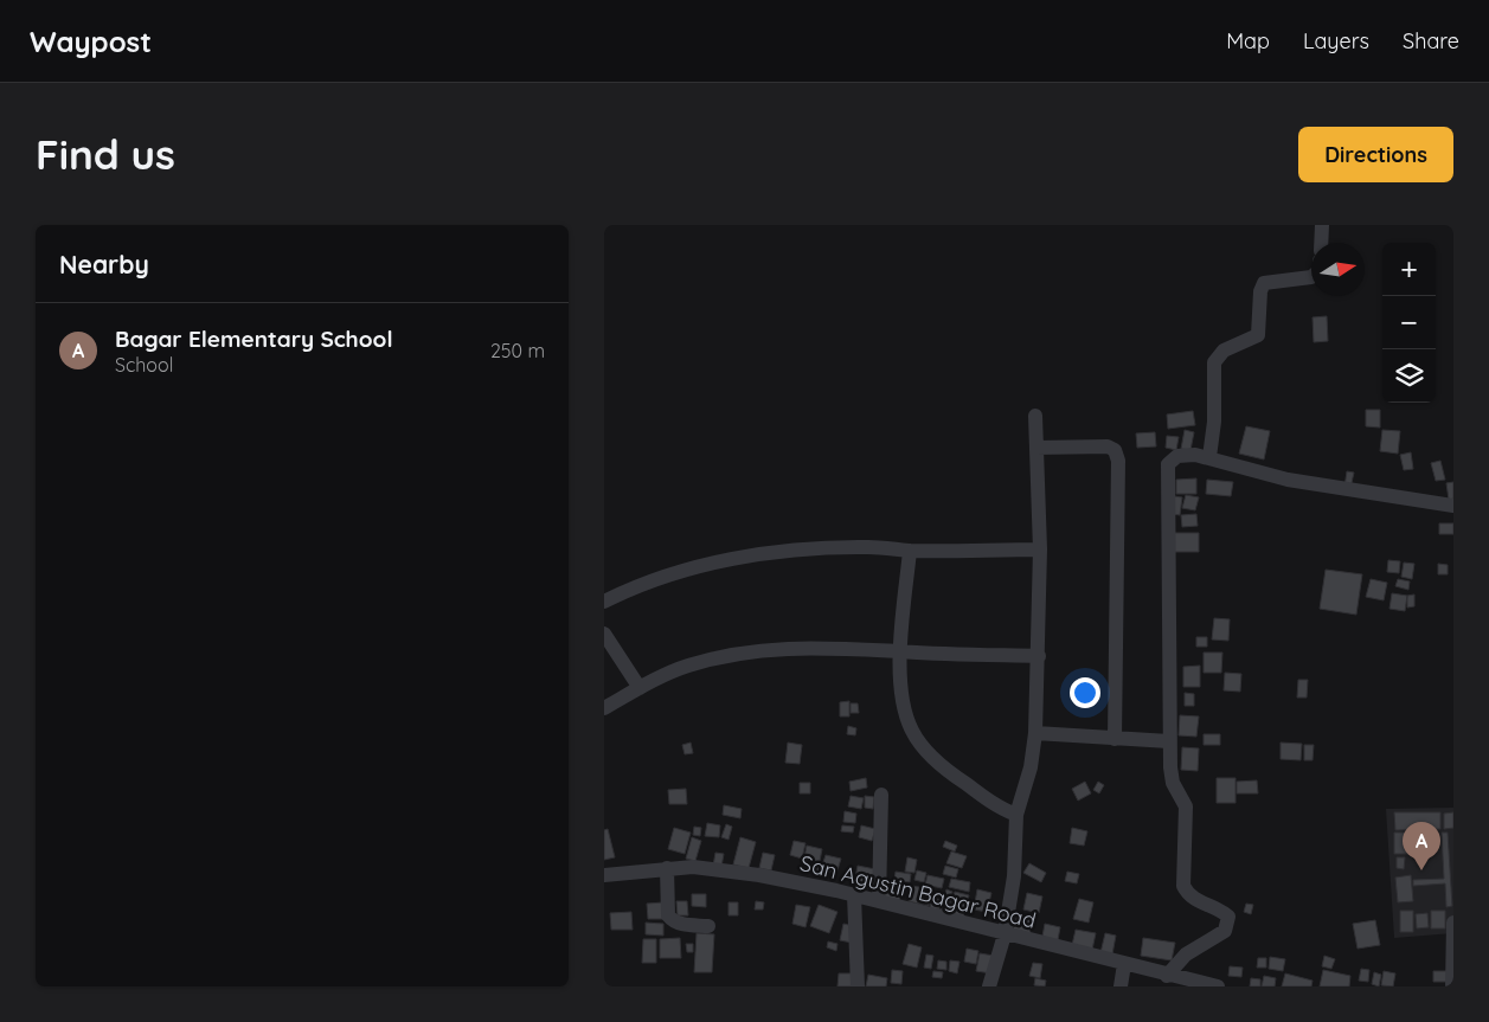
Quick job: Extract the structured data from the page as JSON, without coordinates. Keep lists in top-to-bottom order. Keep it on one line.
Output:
{"streets":{"street":["San Agustin Bagar Road"]},"north":"right","page":{"header":"Waypost","nav":["Map","Layers","Share"],"buttons":"Directions","title":"Find us","heading":"Nearby","map_buttons":["+","−"],"list":[{"mark":"A","name":"Bagar Elementary School","note":"School","value":"250 m"}],"pins":"A"}}
